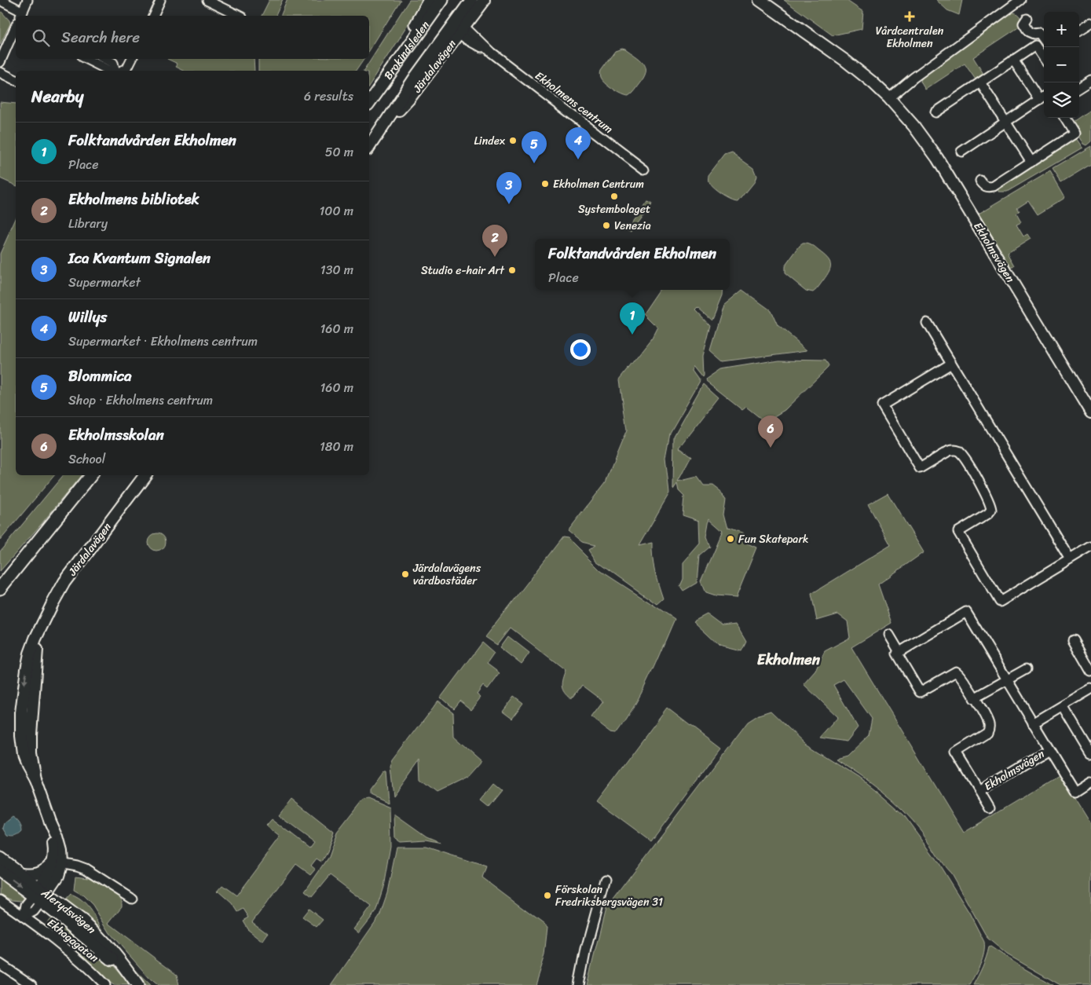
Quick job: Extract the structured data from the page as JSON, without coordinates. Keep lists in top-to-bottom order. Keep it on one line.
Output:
{"streets":{"main road":["Brokindsleden","Ålerydsvägen"],"street":["Järdalavägen","Ekholmens centrum","Ekholmsvägen","Ekhagagatan"]},"crossings":[["Järdalavägen","Ekholmens centrum"],["Järdalavägen","Ålerydsvägen"]],"districts":["Ekholmen"],"places":{"health":["Vårdcentralen Ekholmen"],"other":["Lindex","Ekholmen Centrum","Systembolaget","Venezia","Studio e-hair Art","Fun Skatepark","Järdalavägens vårdbostäder","Förskolan Fredriksbergsvägen 31"]},"page":{"map_buttons":["+","−"],"search":"Search here","heading":["Nearby","6 results"],"list":[{"mark":"1","name":"Folktandvården Ekholmen","note":"Place","value":"50 m"},{"mark":"2","name":"Ekholmens bibliotek","note":"Library","value":"100 m"},{"mark":"3","name":"Ica Kvantum Signalen","note":"Supermarket","value":"130 m"},{"mark":"4","name":"Willys","note":"Supermarket · Ekholmens centrum","value":"160 m"},{"mark":"5","name":"Blommica","note":"Shop · Ekholmens centrum","value":"160 m"},{"mark":"6","name":"Ekholmsskolan","note":"School","value":"180 m"}],"pins":["4","5","3","2","1","6"],"popup":["Folktandvården Ekholmen","Place"]}}
